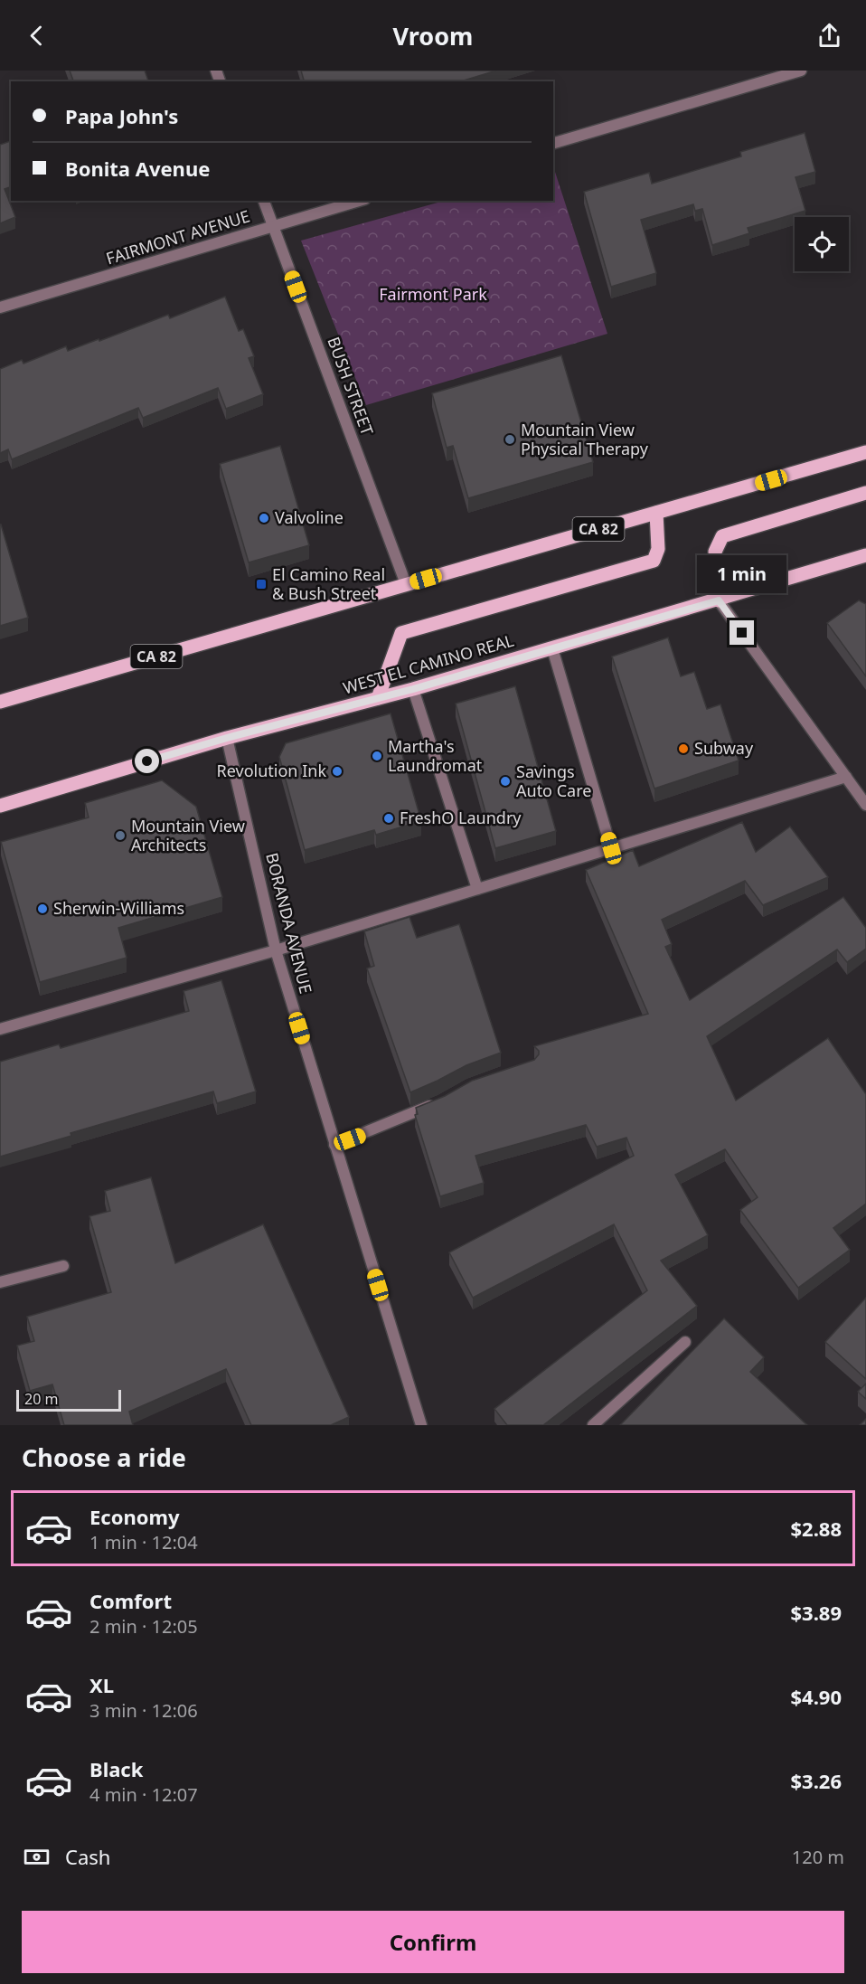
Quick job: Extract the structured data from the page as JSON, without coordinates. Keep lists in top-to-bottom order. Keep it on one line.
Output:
{"streets":{"main road":["CA 82","WEST EL CAMINO REAL"],"street":["FAIRMONT AVENUE","BUSH STREET","BORANDA AVENUE"]},"crossings":[["FAIRMONT AVENUE","BUSH STREET"],["BUSH STREET","CA 82"],["WEST EL CAMINO REAL","BORANDA AVENUE"]],"parks":["Fairmont Park"],"places":{"other":["Mountain View Physical Therapy","Valvoline","Subway","Martha's Laundromat","Revolution Ink","Savings Auto Care","FreshO Laundry","Mountain View Architects","Sherwin-Williams"],"transit":["El Camino Real & Bush Street"]},"scale_bar":"20 m","page":{"header":"Vroom","banner":["Papa John's","Bonita Avenue"],"bubble":"1 min","scale":"20 m","heading":"Choose a ride","list":[{"name":"Economy","note":"1 min · 12:04","value":"$2.88"},{"name":"Comfort","note":"2 min · 12:05","value":"$3.89"},{"name":"XL","note":"3 min · 12:06","value":"$4.90"},{"name":"Black","note":"4 min · 12:07","value":"$3.26"}],"pay":["Cash","120 m"],"buttons":"Confirm"}}
